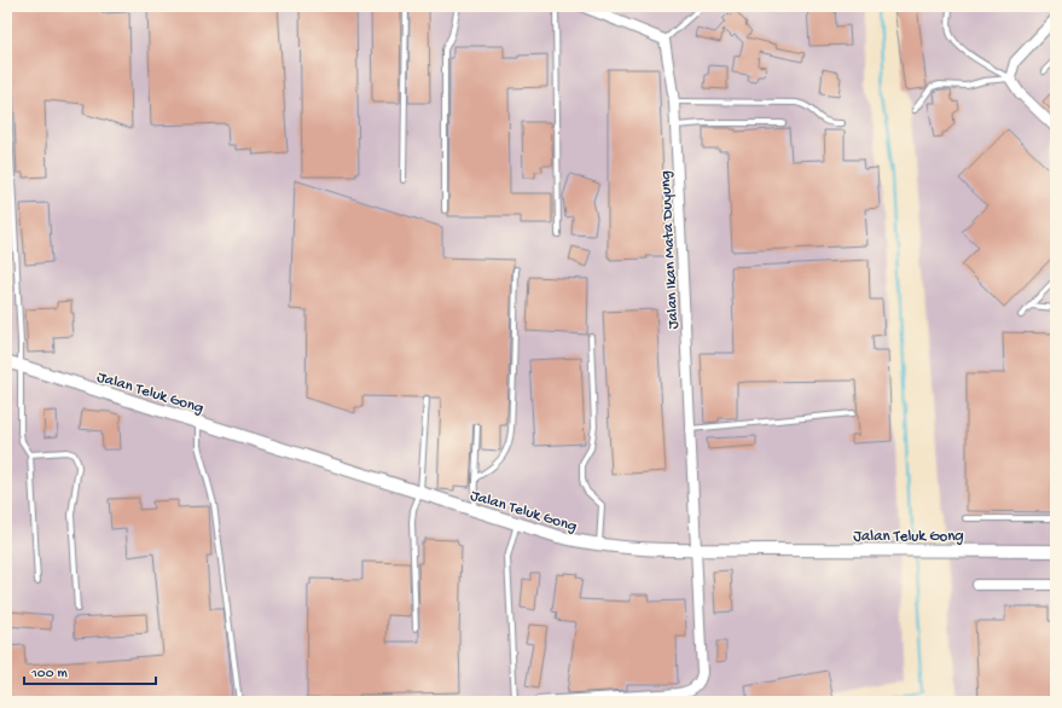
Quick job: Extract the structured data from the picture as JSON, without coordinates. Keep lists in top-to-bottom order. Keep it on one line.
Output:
{"streets":{"street":["Jalan Ikan Mata Duyung","Jalan Teluk Gong"]},"crossings":[["Jalan Ikan Mata Duyung","Jalan Teluk Gong"]],"scale_bar":"100 m"}
